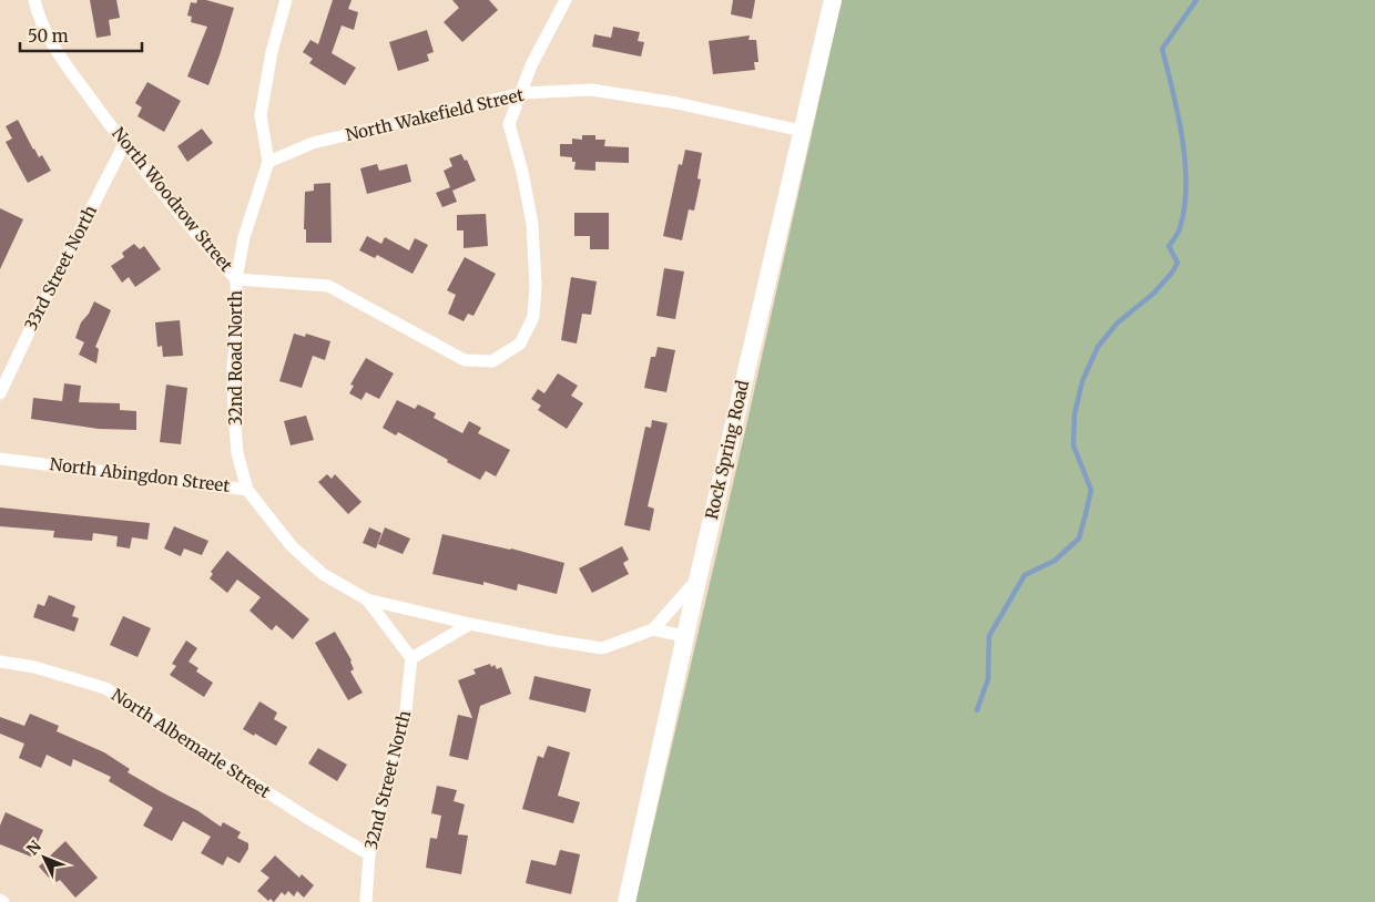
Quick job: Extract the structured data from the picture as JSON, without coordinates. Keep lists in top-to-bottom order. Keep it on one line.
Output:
{"streets":{"street":["North Wakefield Street","North Woodrow Street","33rd Street North","32nd Road North","Rock Spring Road","North Abingdon Street","North Albemarle Street","32nd Street North"]},"crossings":[["North Wakefield Street","North Woodrow Street"],["North Wakefield Street","32nd Road North"],["North Wakefield Street","Rock Spring Road"],["North Woodrow Street","33rd Street North"],["North Woodrow Street","32nd Road North"],["32nd Road North","North Abingdon Street"],["Rock Spring Road","North Abingdon Street"],["North Abingdon Street","32nd Street North"],["North Albemarle Street","32nd Street North"]],"scale_bar":"50 m","north":"top left"}
